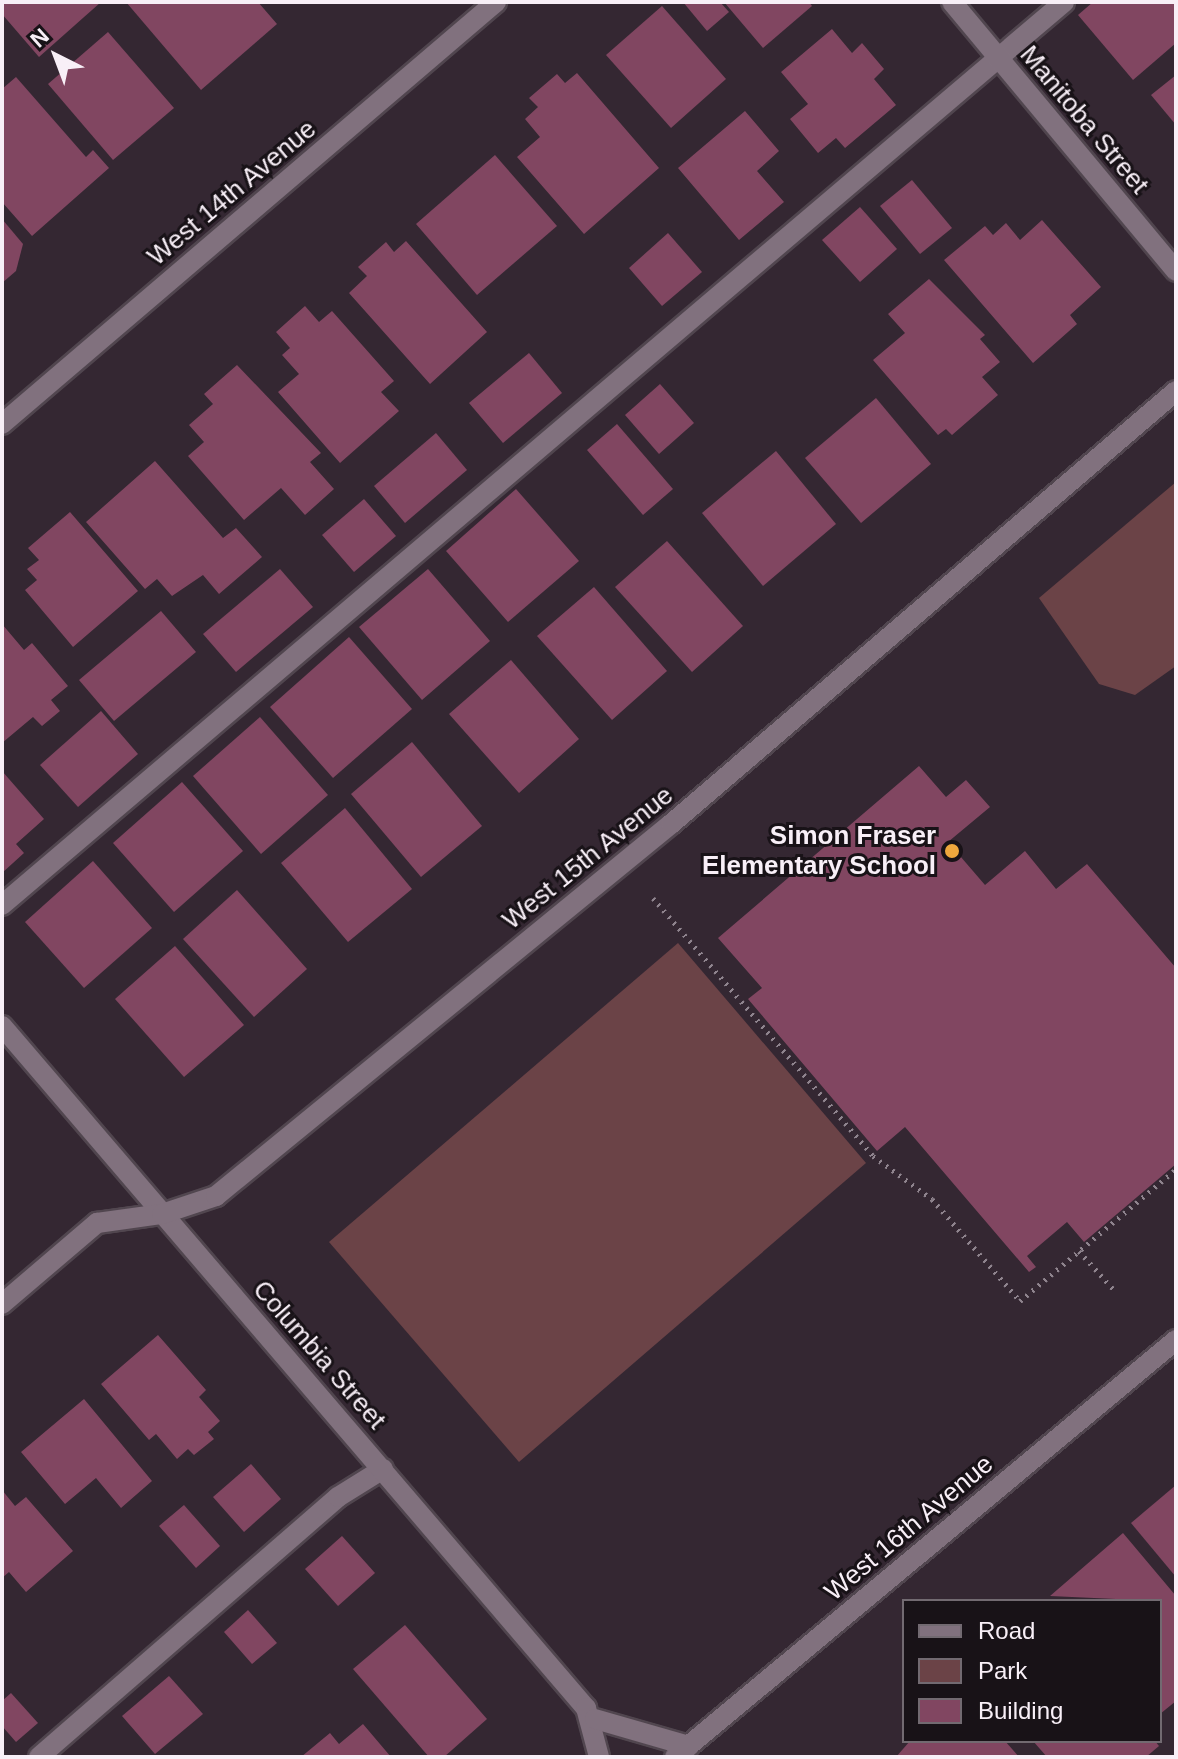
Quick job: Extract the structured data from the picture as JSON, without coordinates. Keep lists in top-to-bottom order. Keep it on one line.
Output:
{"streets":{"street":["Manitoba Street","West 14th Avenue","West 15th Avenue","Columbia Street","West 16th Avenue"]},"crossings":[["West 15th Avenue","Columbia Street"]],"places":["Simon Fraser Elementary School"],"legend":["Road","Park","Building"],"north":"top left"}
